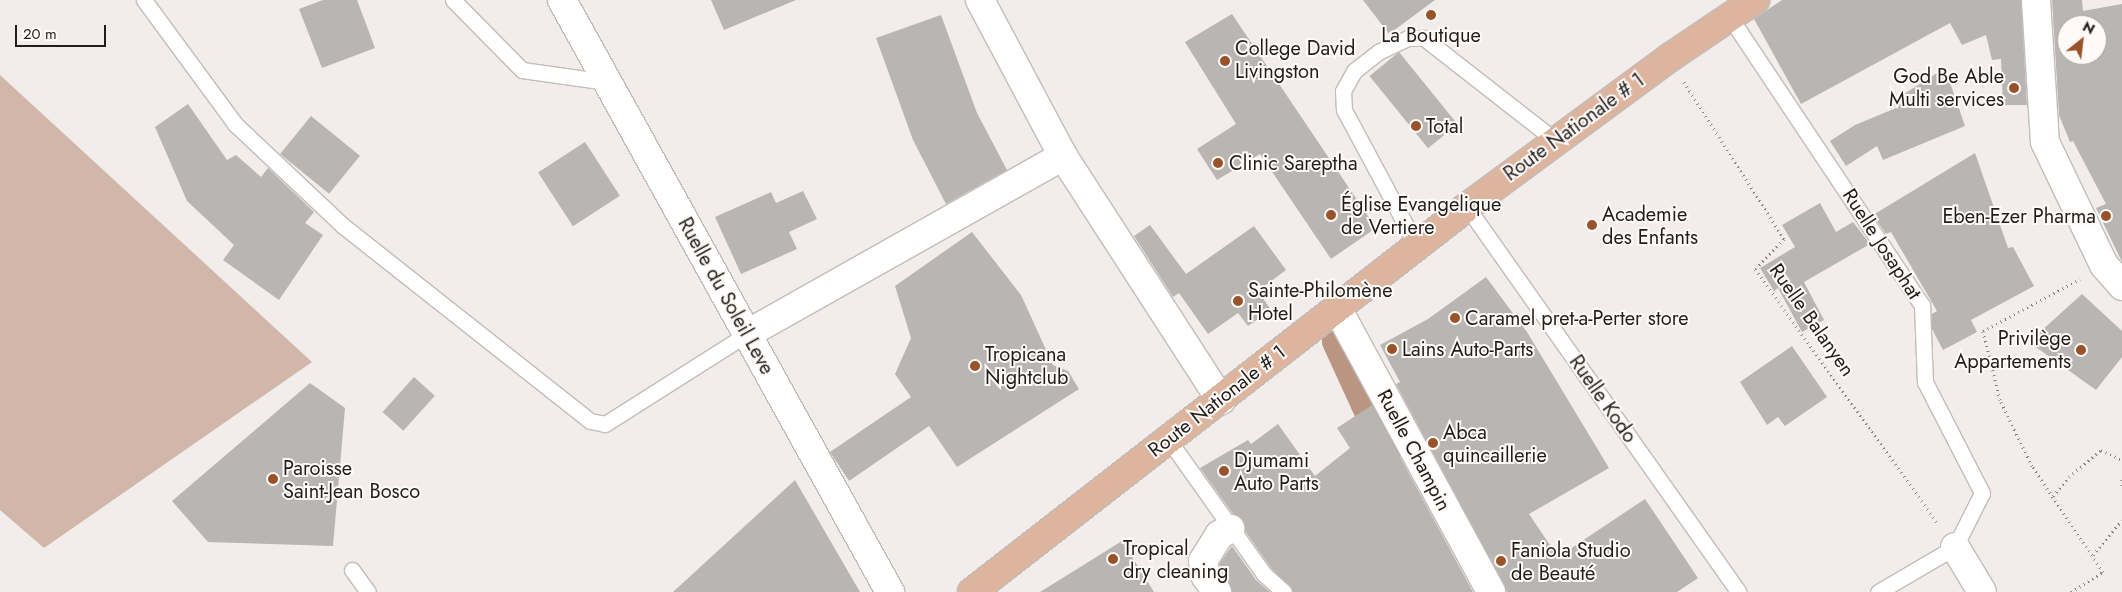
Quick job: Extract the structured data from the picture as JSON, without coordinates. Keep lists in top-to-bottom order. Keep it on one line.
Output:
{"streets":{"main road":["Route Nationale # 1"],"street":["Ruelle du Soleil Leve","Ruelle Champin"],"lane":["Ruelle Josaphat","Ruelle Kodo"],"path":["Ruelle Balanyen"]},"crossings":[["Route Nationale # 1","Ruelle Josaphat"],["Route Nationale # 1","Ruelle Balanyen"],["Route Nationale # 1","Ruelle Kodo"],["Route Nationale # 1","Ruelle Champin"],["Ruelle Josaphat","Ruelle Balanyen"]],"places":["La Boutique","College David Livingston","God Be Able Multi services","Total","Clinic Sareptha","Église Evangelique de Vertiere","Eben-Ezer Pharma","Academie des Enfants","Sainte-Philomène Hotel","Caramel pret-a-Perter store","Lains Auto-Parts","Privilège Appartements","Tropicana Nightclub","Abca quincaillerie","Djumami Auto Parts","Paroisse Saint-Jean Bosco","Tropical dry cleaning","Faniola Studio de Beauté"],"scale_bar":"20 m","north":"top right"}
